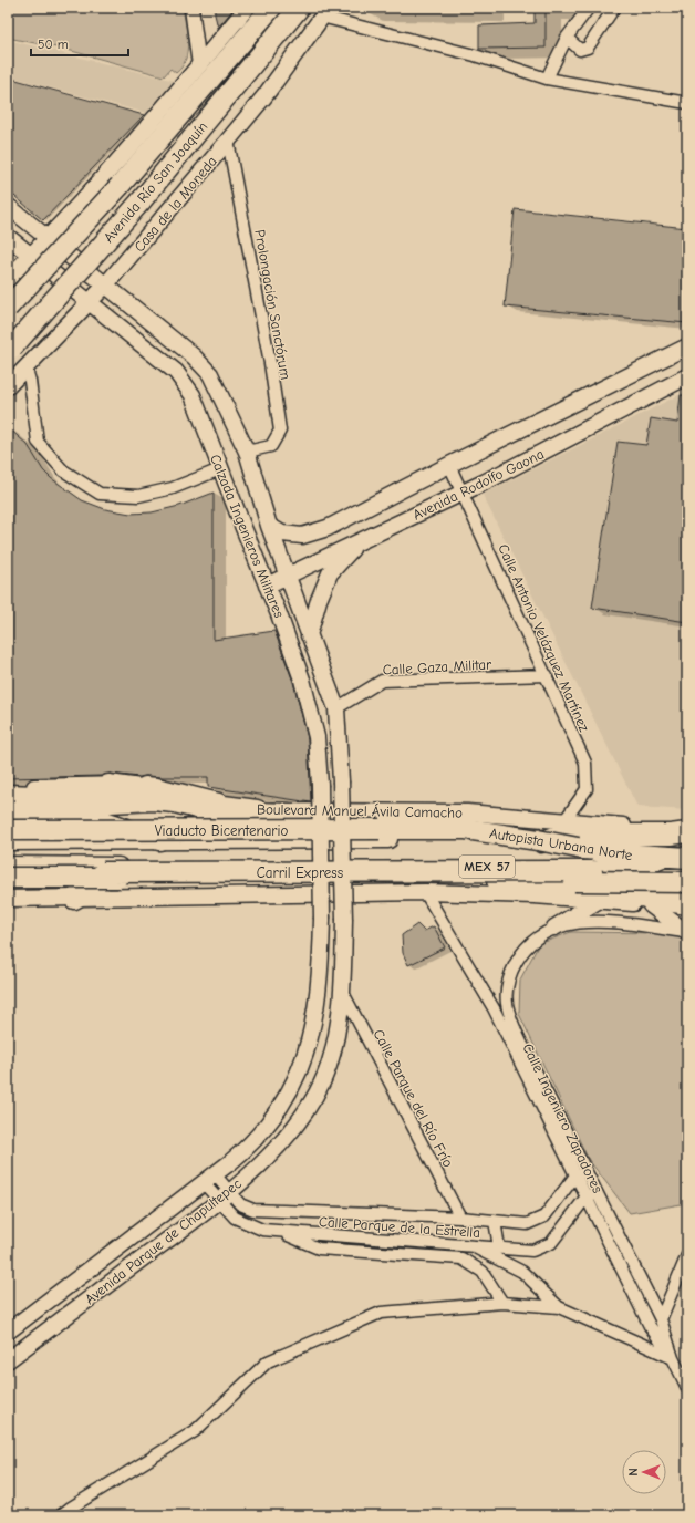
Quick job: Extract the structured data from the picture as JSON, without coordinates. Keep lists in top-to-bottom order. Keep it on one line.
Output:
{"streets":{"highway":["Avenida Río San Joaquín","Boulevard Manuel Ávila Camacho","Viaducto Bicentenario","Autopista Urbana Norte","MEX 57","Carril Express"],"main road":["Casa de la Moneda","Avenida Rodolfo Gaona","Calzada Ingenieros Militares","Avenida Parque de Chapultepec"],"street":["Prolongación Sanctórum","Calle Antonio Velázquez Martínez","Calle Gaza Militar","Calle Parque del Río Frío","Calle Ingeniero Zapadores","Calle Parque de la Estrella"]},"crossings":[["Casa de la Moneda","Prolongación Sanctórum"],["Casa de la Moneda","Calzada Ingenieros Militares"],["Prolongación Sanctórum","Calzada Ingenieros Militares"],["Avenida Rodolfo Gaona","Calzada Ingenieros Militares"],["Avenida Rodolfo Gaona","Calle Antonio Velázquez Martínez"],["Calzada Ingenieros Militares","Calle Gaza Militar"],["Calzada Ingenieros Militares","Avenida Parque de Chapultepec"],["Calle Antonio Velázquez Martínez","Calle Gaza Militar"],["Calle Antonio Velázquez Martínez","Boulevard Manuel Ávila Camacho"],["Viaducto Bicentenario","Autopista Urbana Norte"],["Autopista Urbana Norte","Carril Express"],["Autopista Urbana Norte","Calle Ingeniero Zapadores"],["Calle Parque del Río Frío","Calle Parque de la Estrella"],["Calle Parque del Río Frío","Avenida Parque de Chapultepec"],["Calle Ingeniero Zapadores","Calle Parque de la Estrella"],["Calle Parque de la Estrella","Avenida Parque de Chapultepec"]],"scale_bar":"50 m","north":"left"}
